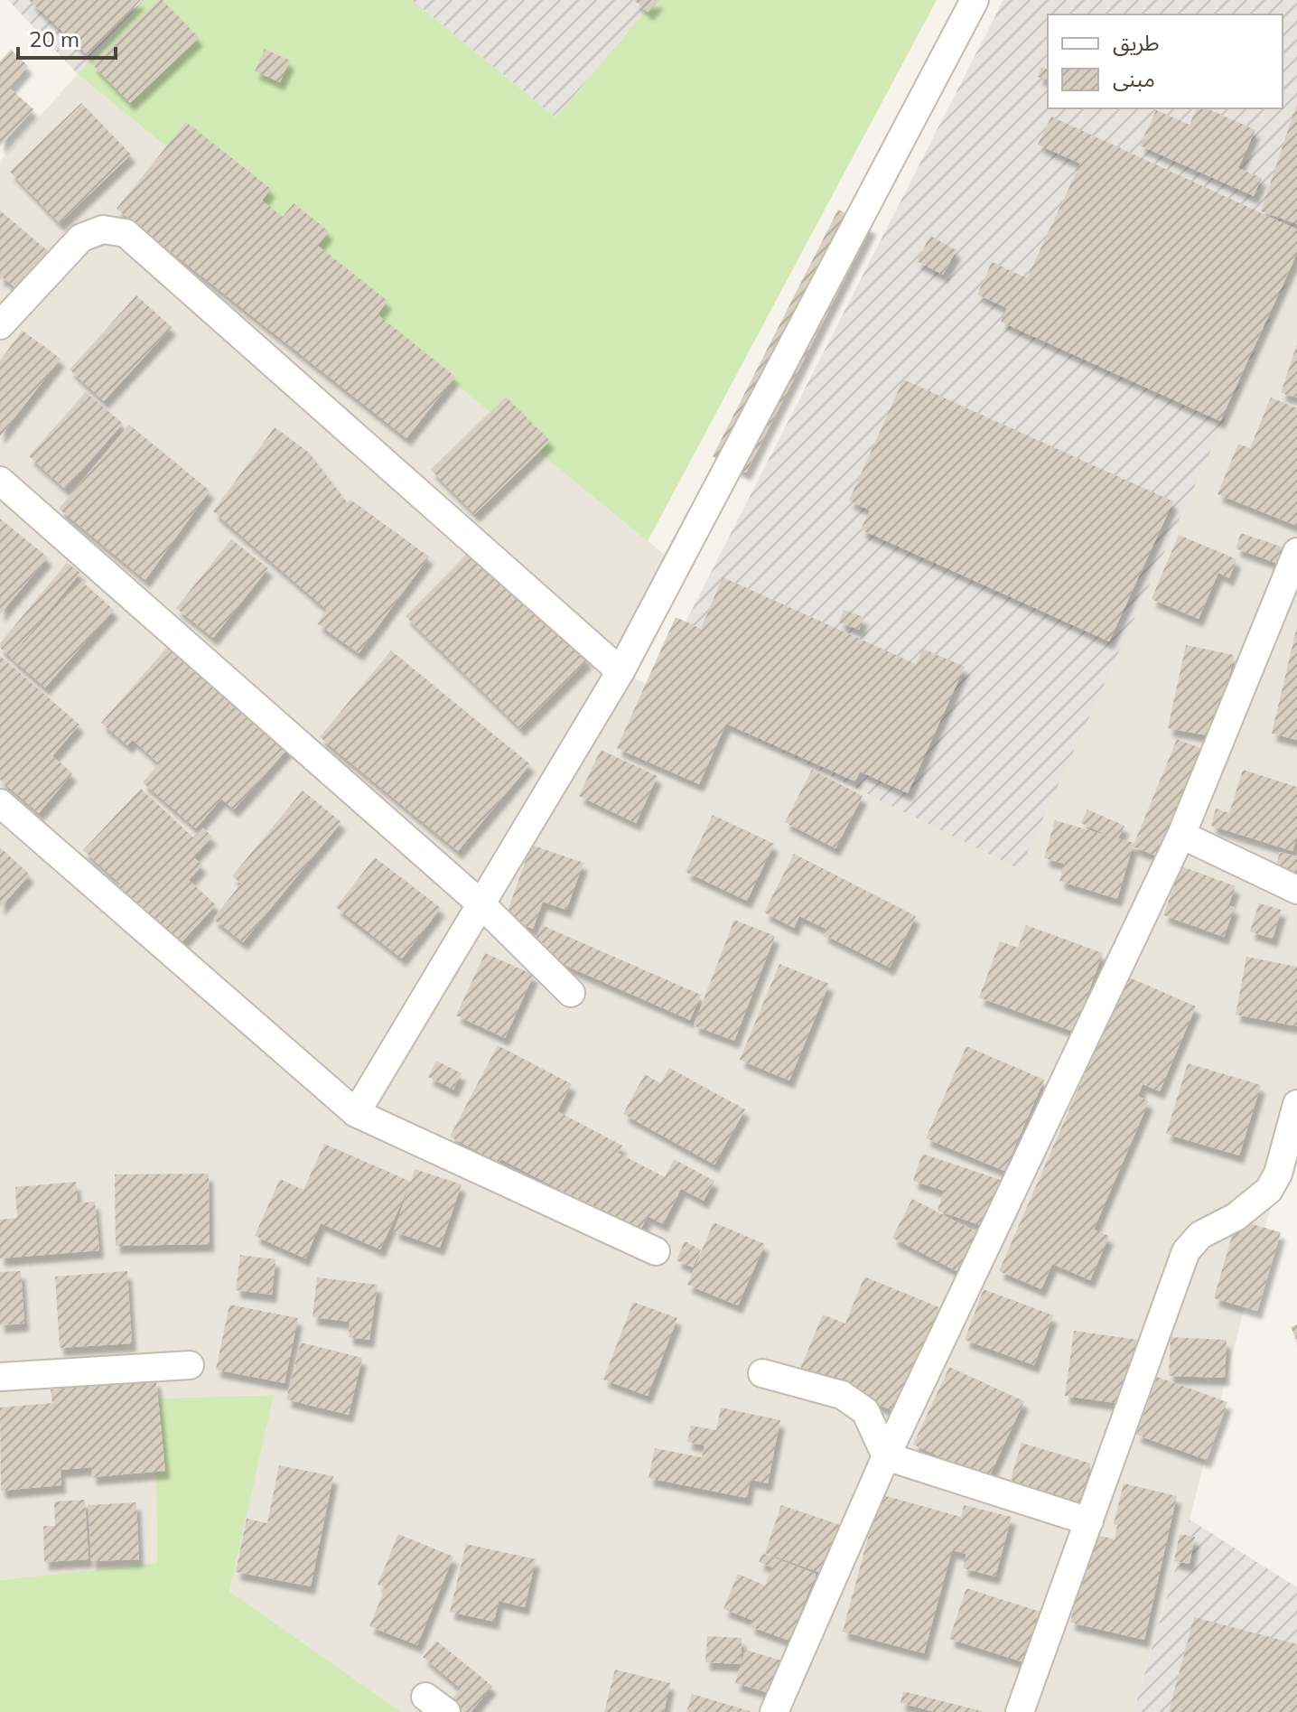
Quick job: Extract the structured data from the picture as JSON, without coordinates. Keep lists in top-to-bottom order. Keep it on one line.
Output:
{"legend":["طريق","مبنى"],"scale_bar":"20 m"}
